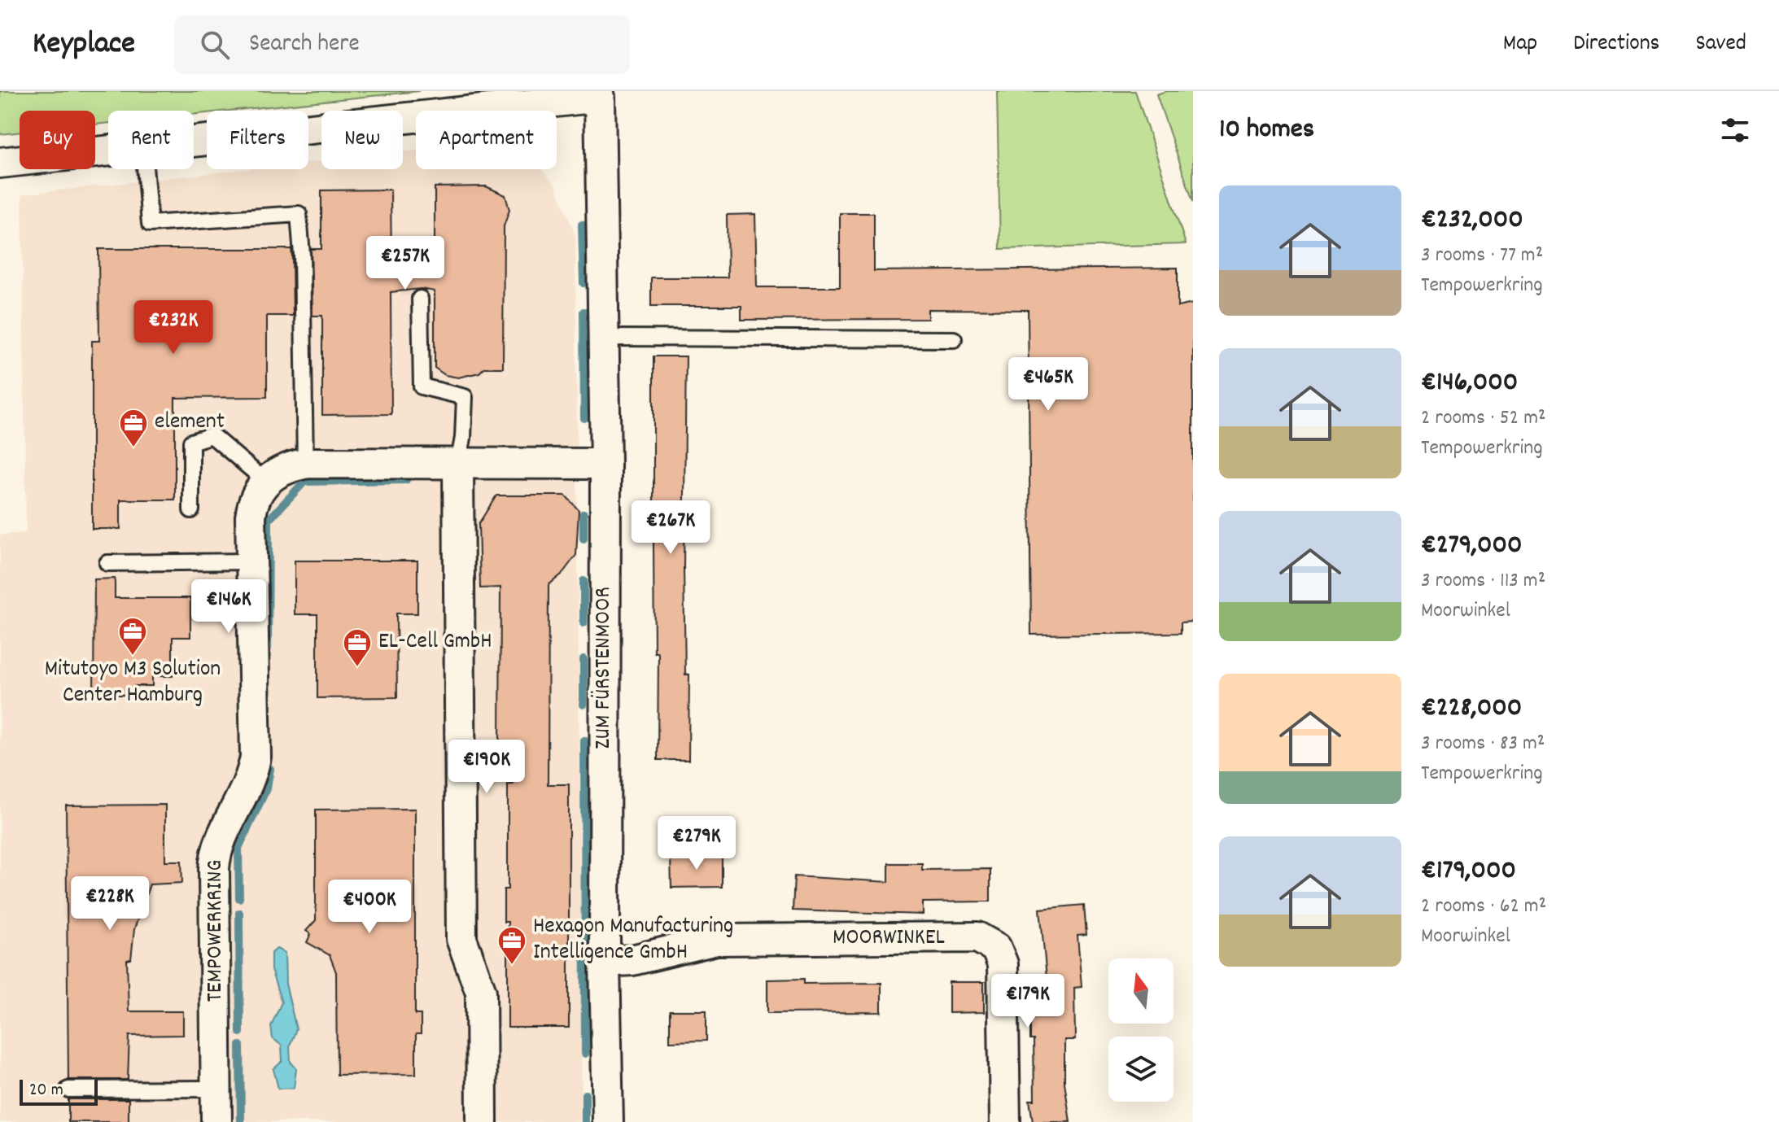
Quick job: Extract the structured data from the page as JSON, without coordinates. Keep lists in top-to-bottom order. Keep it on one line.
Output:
{"streets":{"street":["ZUM FÜRSTENMOOR","TEMPOWERKRING","MOORWINKEL"]},"crossings":[["ZUM FÜRSTENMOOR","MOORWINKEL"]],"places":{"office":["element","Mitutoyo M3 Solution Center Hamburg","EL-Cell GmbH","Hexagon Manufacturing Intelligence GmbH"]},"scale_bar":"20 m","north":"top","page":{"header":"Keyplace","search":"Search here","nav":["Map","Directions","Saved"],"heading":"10 homes","chip":["Buy","Rent","Filters","New","Apartment"],"list":[{"name":"€232,000","note":"3 rooms · 77 m² · Tempowerkring"},{"name":"€146,000","note":"2 rooms · 52 m² · Tempowerkring"},{"name":"€279,000","note":"3 rooms · 113 m² · Moorwinkel"},{"name":"€228,000","note":"3 rooms · 83 m² · Tempowerkring"},{"name":"€179,000","note":"2 rooms · 62 m² · Moorwinkel"}],"price":["€257K","€232K","€465K","€267K","€146K","€190K","€279K","€228K","€400K","€179K"],"scale":"20 m"}}
